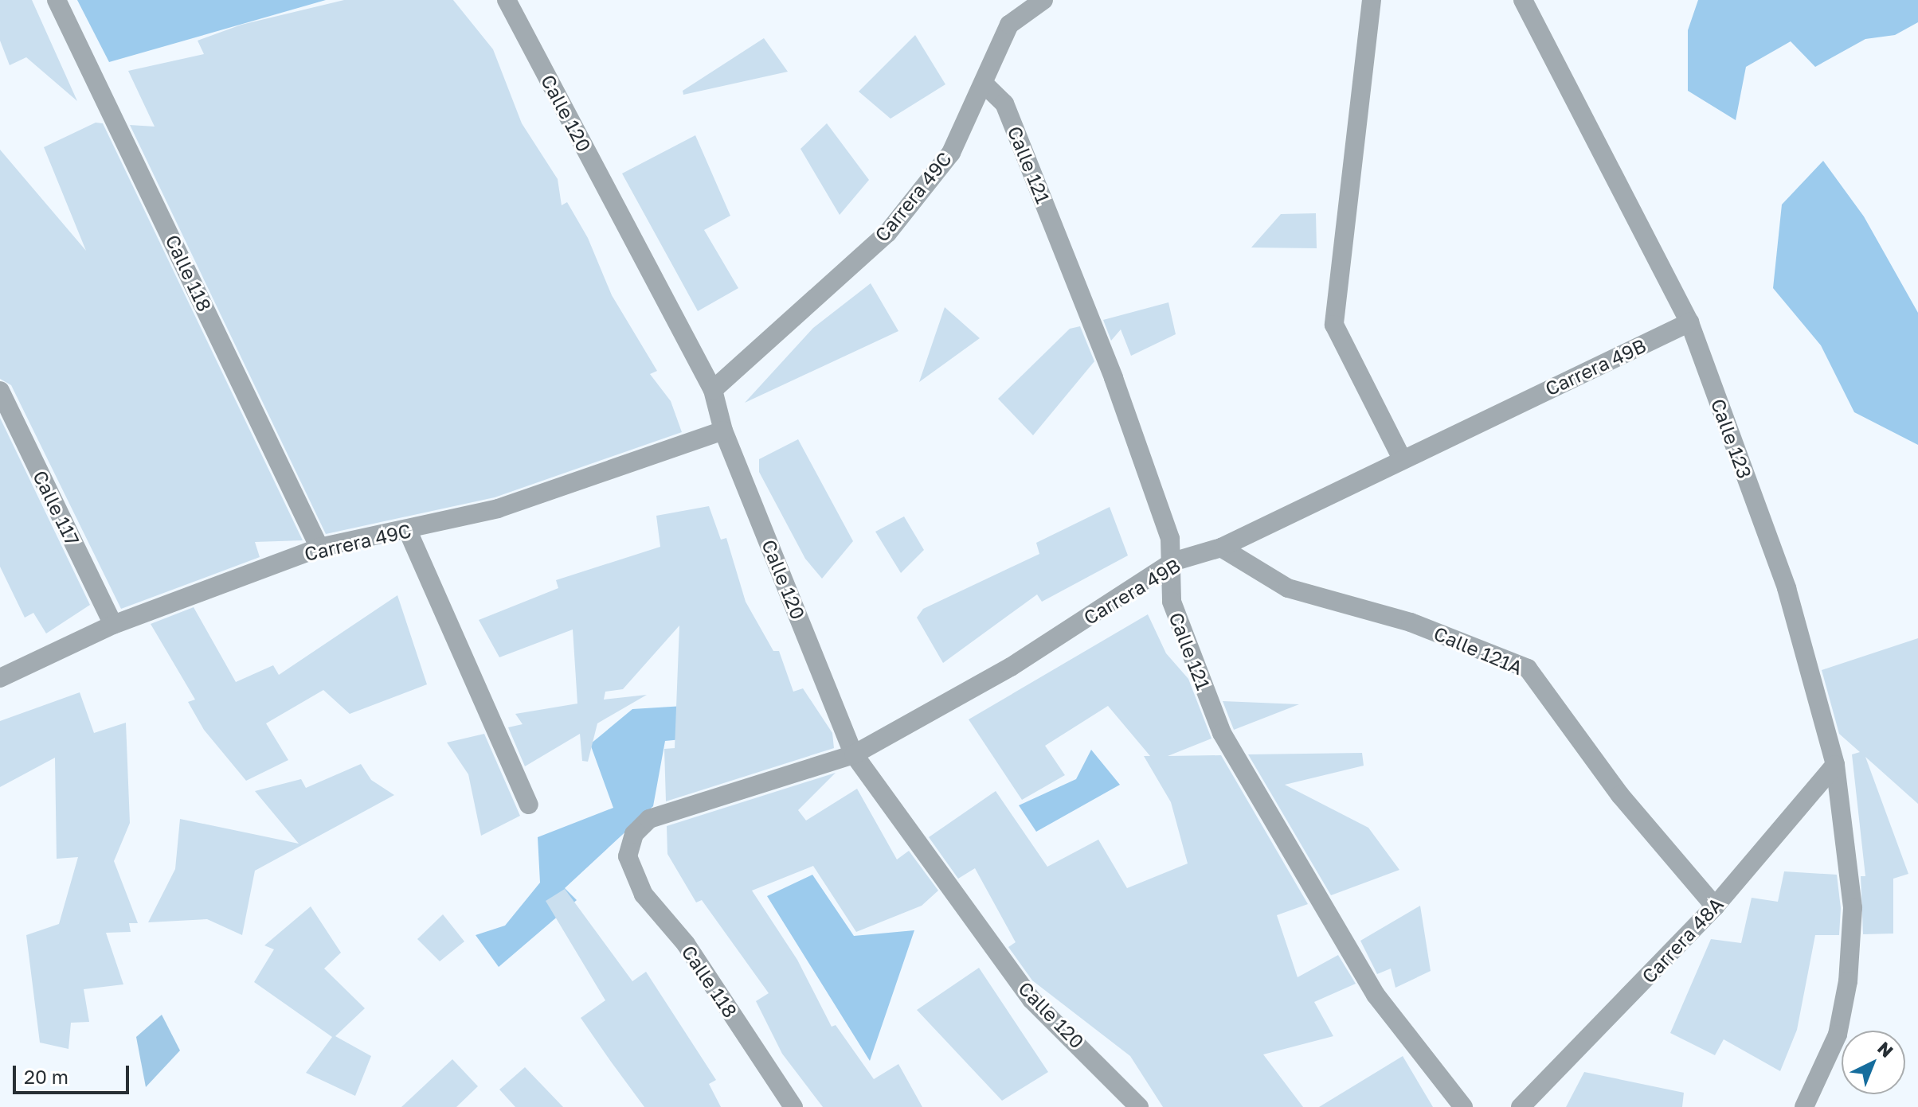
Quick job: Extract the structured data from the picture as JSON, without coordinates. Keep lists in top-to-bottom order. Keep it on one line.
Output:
{"streets":{"street":["Calle 120","Calle 121","Carrera 49C","Calle 118","Carrera 49B","Calle 123","Calle 117","Calle 121A","Carrera 48A"]},"crossings":[["Calle 120","Carrera 49C"],["Calle 120","Carrera 49B"],["Calle 121","Carrera 49C"],["Calle 121","Carrera 49B"],["Carrera 49C","Calle 118"],["Carrera 49C","Calle 117"],["Calle 118","Carrera 49B"],["Carrera 49B","Calle 123"],["Carrera 49B","Calle 121A"],["Calle 123","Carrera 48A"],["Calle 121A","Carrera 48A"]],"scale_bar":"20 m","north":"top right"}
